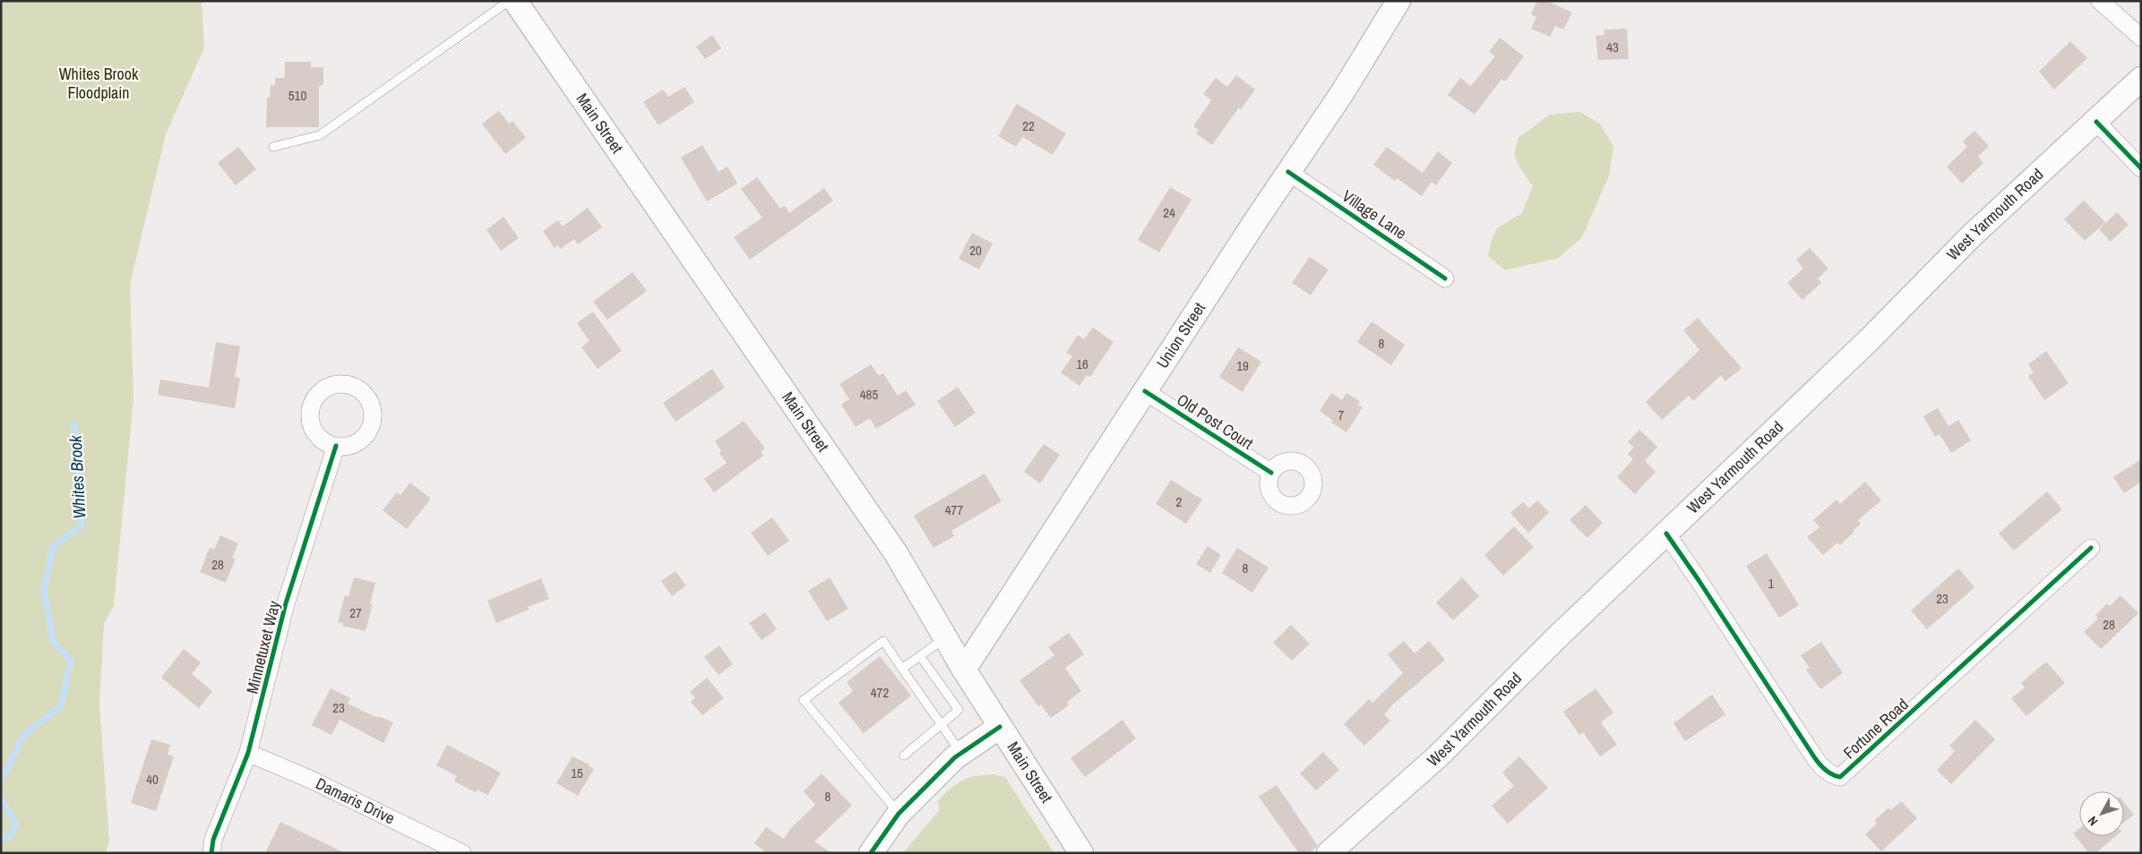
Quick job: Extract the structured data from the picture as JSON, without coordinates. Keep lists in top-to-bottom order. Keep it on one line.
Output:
{"streets":{"main road":["Main Street","West Yarmouth Road","Union Street"],"street":["Village Lane","Old Post Court","Minnetuxet Way","Fortune Road","Damaris Drive"]},"crossings":[["Main Street","Union Street"],["Village Lane","Union Street"],["West Yarmouth Road","Fortune Road"],["Union Street","Old Post Court"],["Minnetuxet Way","Damaris Drive"]],"water":["Whites Brook"],"parks":["Whites Brook Floodplain"],"house_numbers":["43","510","22","24","20","8","16","19","485","7","2","477","28","8","1","23","27","28","472","23","15","40","8"],"north":"bottom left"}
